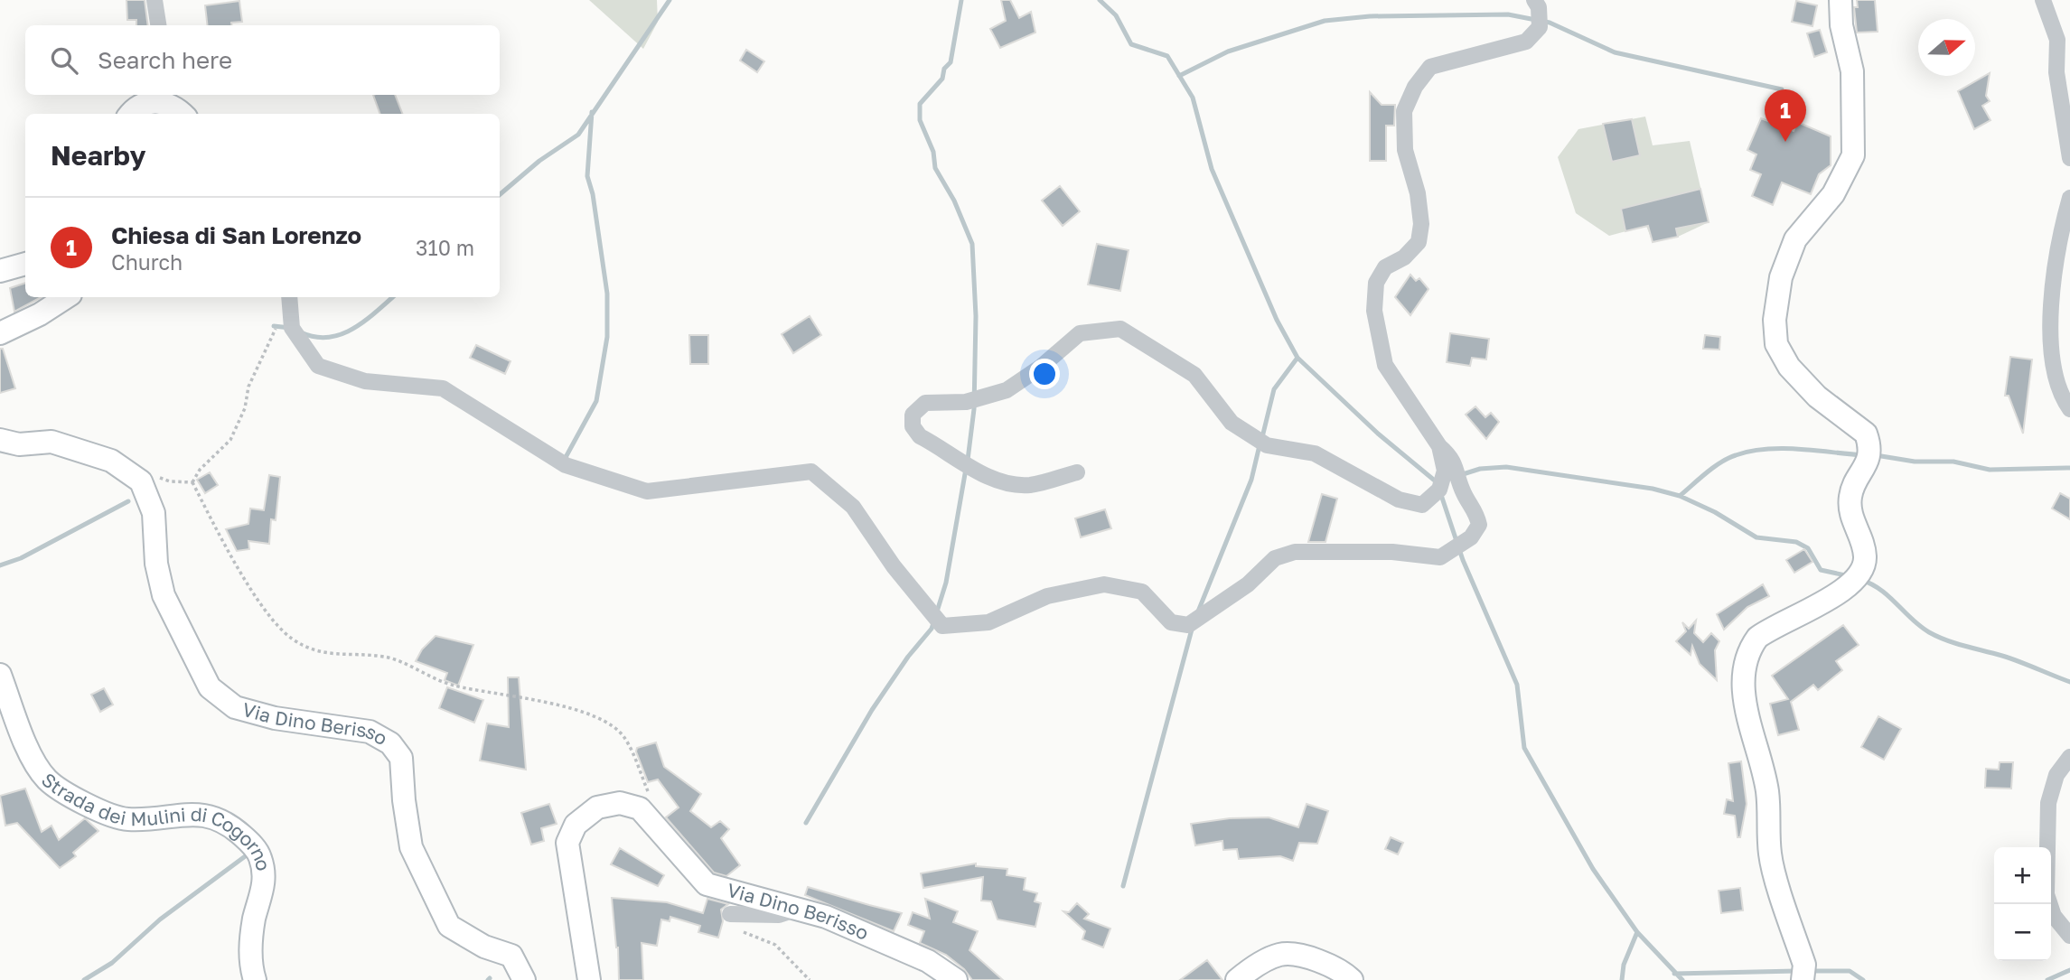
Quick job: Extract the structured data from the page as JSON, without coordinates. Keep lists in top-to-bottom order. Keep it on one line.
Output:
{"streets":{"street":["Via Dino Berisso","Strada dei Mulini di Cogorno"]},"north":"right","page":{"search":"Search here","pins":"1","heading":"Nearby","list":[{"mark":"1","name":"Chiesa di San Lorenzo","note":"Church","value":"310 m"}],"map_buttons":["+","−"]}}
